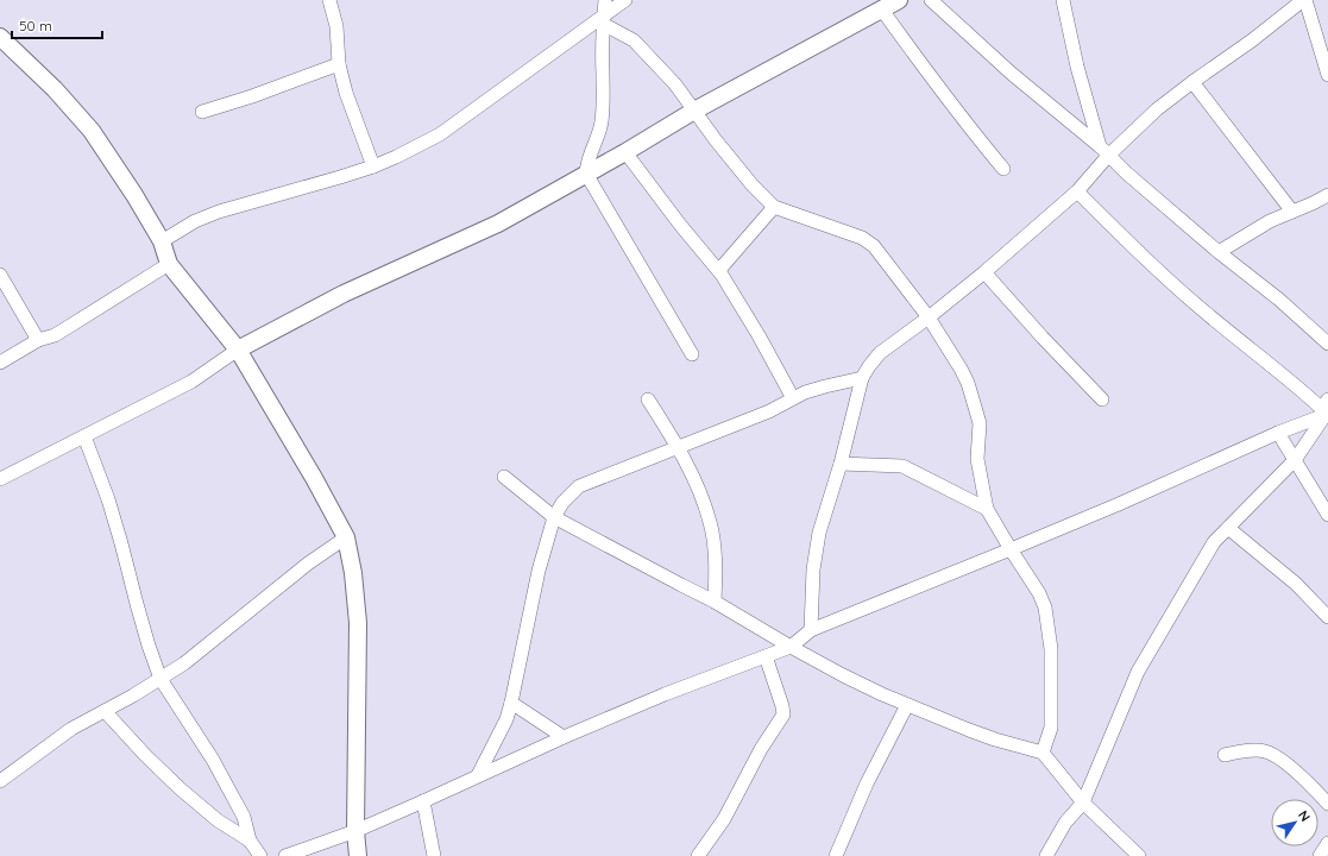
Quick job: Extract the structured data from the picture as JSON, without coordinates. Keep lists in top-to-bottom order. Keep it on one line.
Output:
{"scale_bar":"50 m","north":"top right"}
